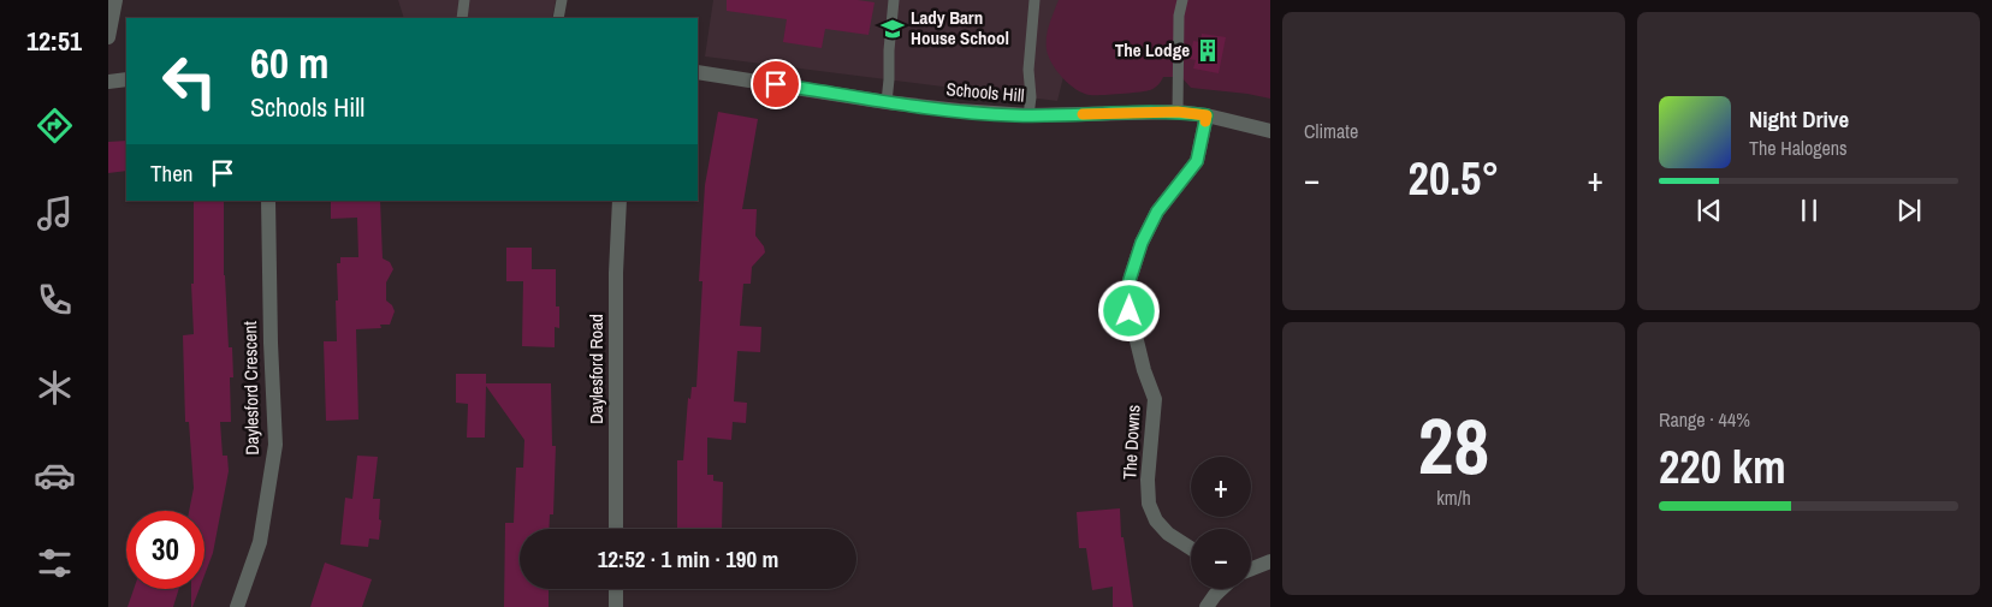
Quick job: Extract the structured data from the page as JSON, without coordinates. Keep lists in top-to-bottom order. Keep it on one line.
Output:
{"streets":{"street":["Schools Hill","Daylesford Road","Daylesford Crescent","The Downs"]},"crossings":[["Schools Hill","The Downs"]],"places":{"school or university":["Lady Barn House School"],"building":["The Lodge"]},"page":{"tabs":"12:51","tile":["Climate",["28","km/h"],["Range · 44%","220 km"]],"turn":["60 m","Schools Hill"],"song":["Night Drive","The Halogens"],"then":"Then","heat":["−","20.5°","+"],"map_buttons":["+","−"],"limit":"30","trip":"12:52 · 1 min · 190 m"}}
